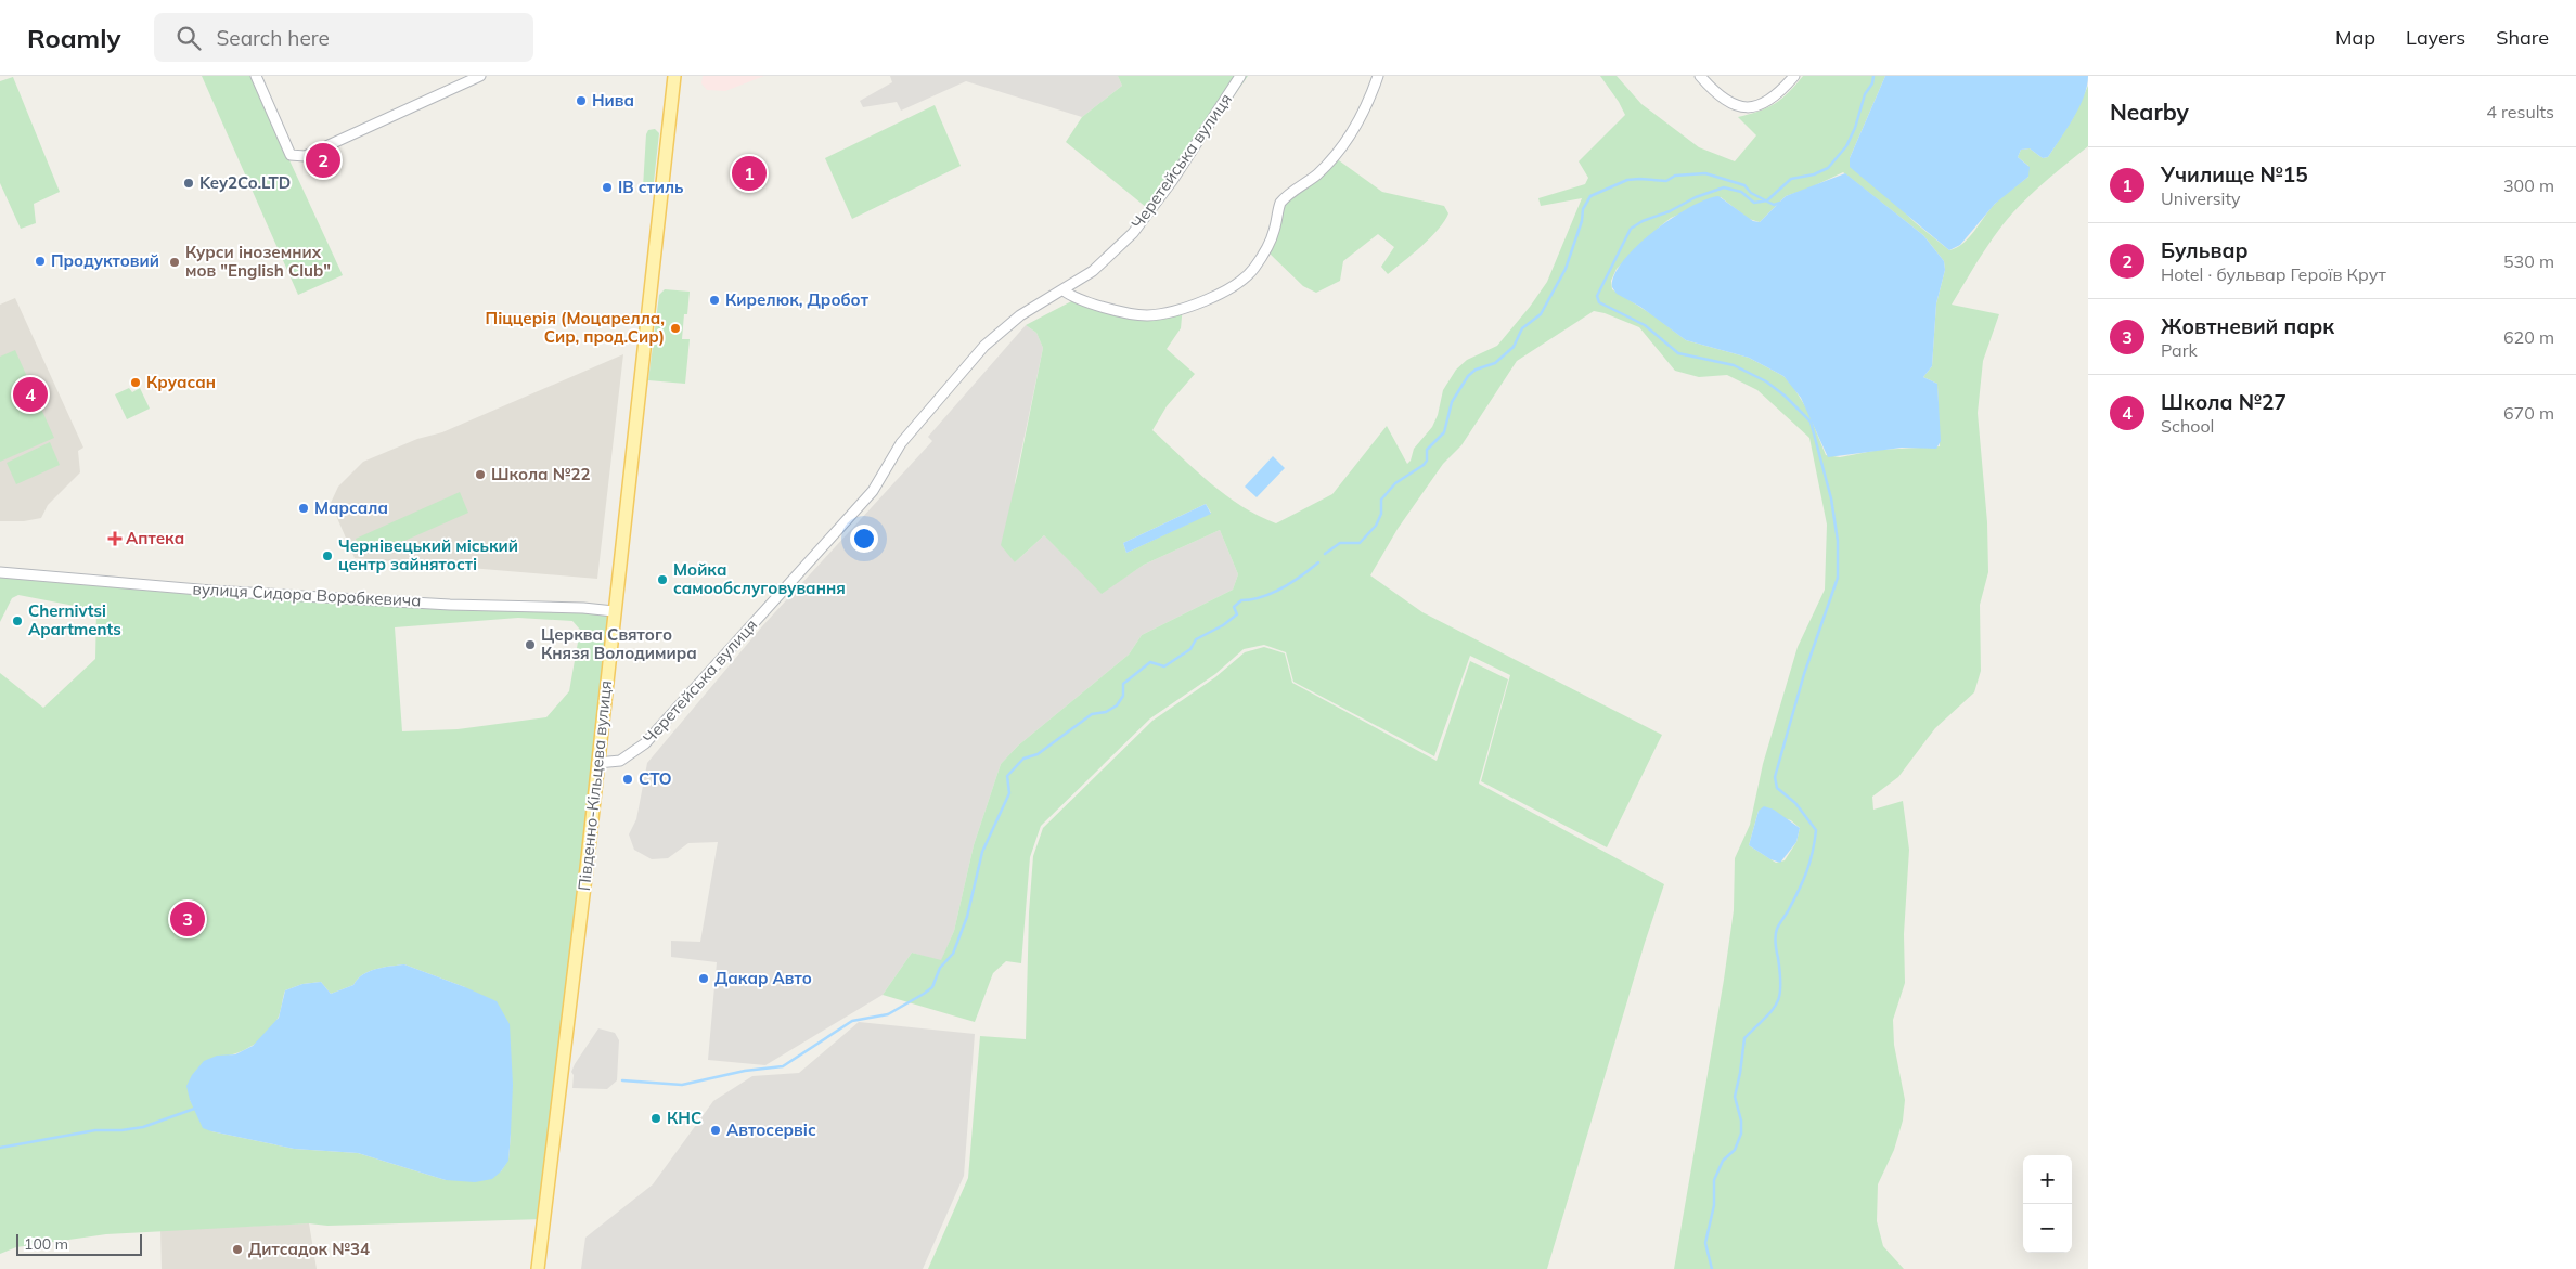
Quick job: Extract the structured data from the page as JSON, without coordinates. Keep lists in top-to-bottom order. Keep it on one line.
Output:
{"streets":{"main road":["Південно-Кільцева вулиця"],"street":["Черетейська вулиця","вулиця Сидора Воробкевича"]},"crossings":[["Черетейська вулиця","Південно-Кільцева вулиця"],["вулиця Сидора Воробкевича","Південно-Кільцева вулиця"]],"places":{"other":["Нива","Key2Co.LTD","ІВ стиль","Продуктовий","Курси іноземних мов \"English Club\"","Кирелюк, Дробот","Піццерія (Моцарелла, Сир, прод.Сир)","Круасан","Школа №22","Марсала","Чернівецький міський центр зайнятості","Мойка самообслуговування","Chernivtsi Apartments","Церква Святого Князя Володимира","СТО","Дакар Авто","КНС","Автосервіс","Дитсадок №34"],"health":["Аптека"]},"scale_bar":"100 m","page":{"header":"Roamly","search":"Search here","nav":["Map","Layers","Share"],"heading":["Nearby","4 results"],"pins":["2","1","4","3"],"list":[{"mark":"1","name":"Училище №15","note":"University","value":"300 m"},{"mark":"2","name":"Бульвар","note":"Hotel · бульвар Героїв Крут","value":"530 m"},{"mark":"3","name":"Жовтневий парк","note":"Park","value":"620 m"},{"mark":"4","name":"Школа №27","note":"School","value":"670 m"}],"map_buttons":["+","−"],"scale":"100 m"}}
